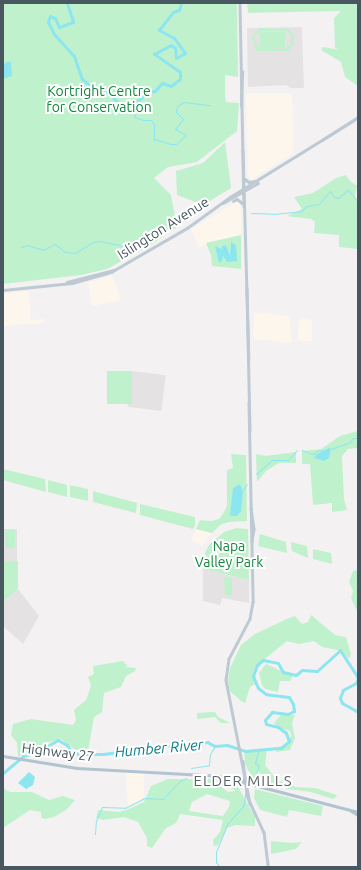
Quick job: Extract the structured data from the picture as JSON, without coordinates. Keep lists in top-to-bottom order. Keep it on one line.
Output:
{"streets":{"main road":["Islington Avenue","Highway 27"]},"districts":["ELDER MILLS"],"water":["Humber River"],"parks":["Kortright Centre for Conservation","Napa Valley Park"]}
